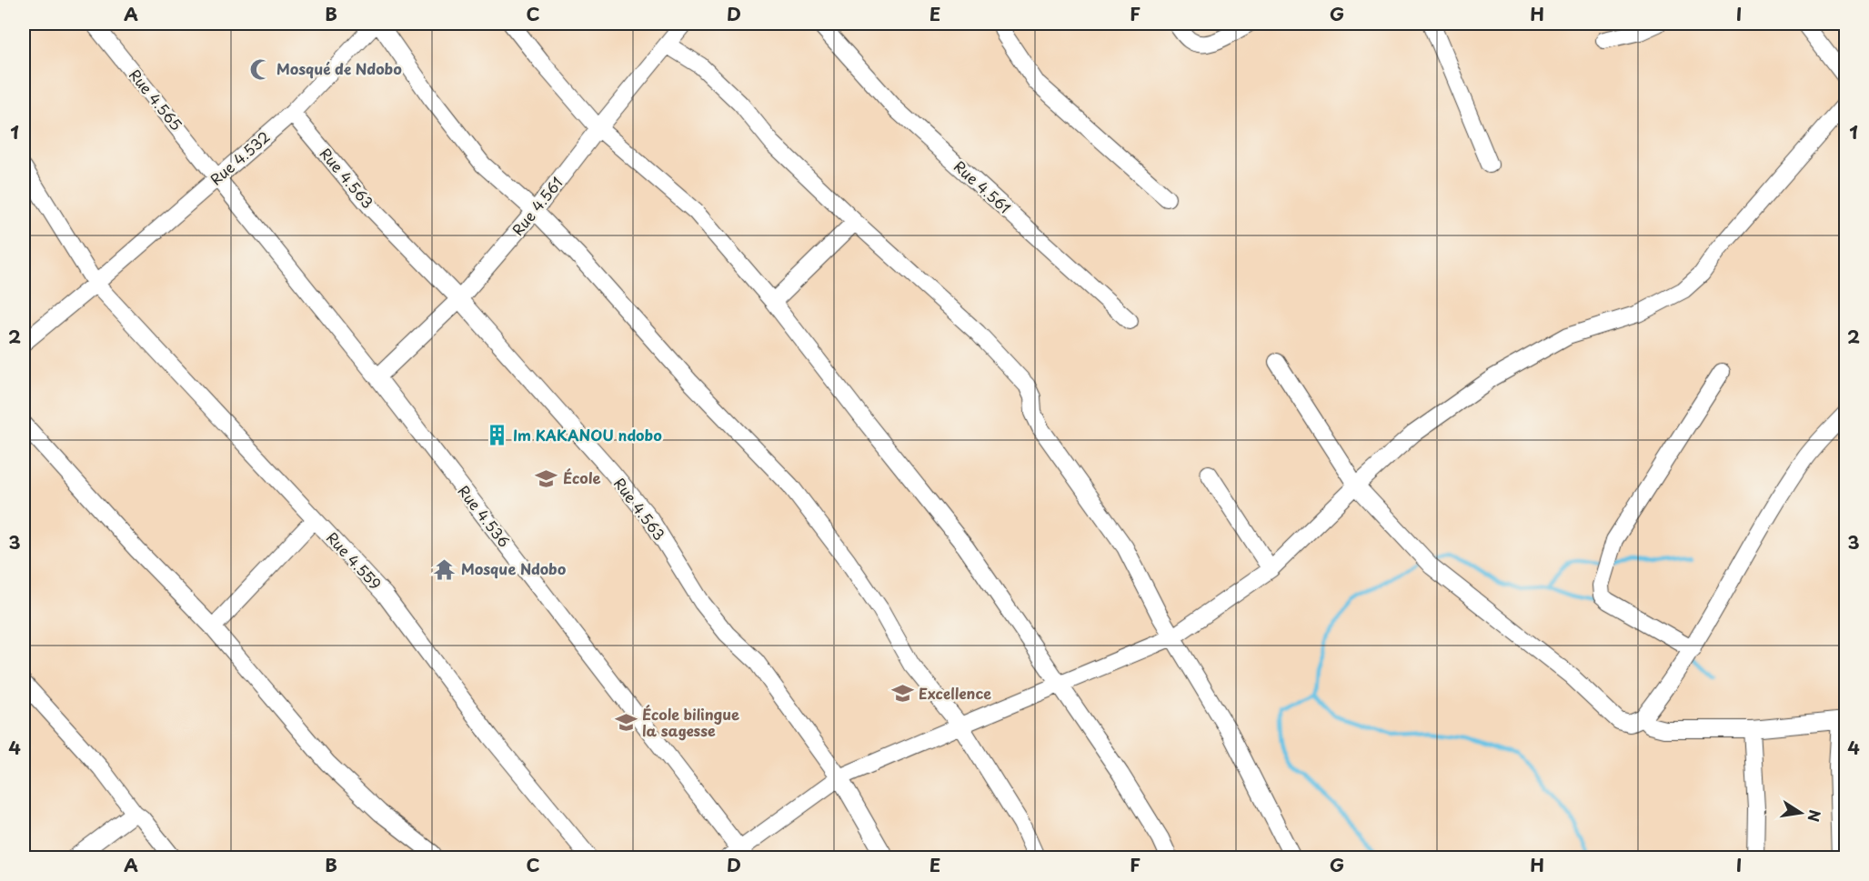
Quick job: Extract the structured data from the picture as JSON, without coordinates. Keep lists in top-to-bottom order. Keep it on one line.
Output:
{"streets":{"street":["Rue 4.565","Rue 4.532","Rue 4.563","Rue 4.561","Rue 4.536","Rue 4.559"]},"crossings":[["Rue 4.565","Rue 4.532"],["Rue 4.565","Rue 4.536"],["Rue 4.532","Rue 4.563"],["Rue 4.532","Rue 4.536"],["Rue 4.532","Rue 4.559"],["Rue 4.563","Rue 4.561"],["Rue 4.561","Rue 4.536"]],"places":{"mosque":["Mosqué de Ndobo"],"building":["Im KAKANOU ndobo"],"school or university":["École","Excellence","École bilingue la sagesse"],"temple":["Mosque Ndobo"]},"north":"right","grid":{"columns":["A","B","C","D","E","F","G","H","I"],"rows":["1","2","3","4"]}}
